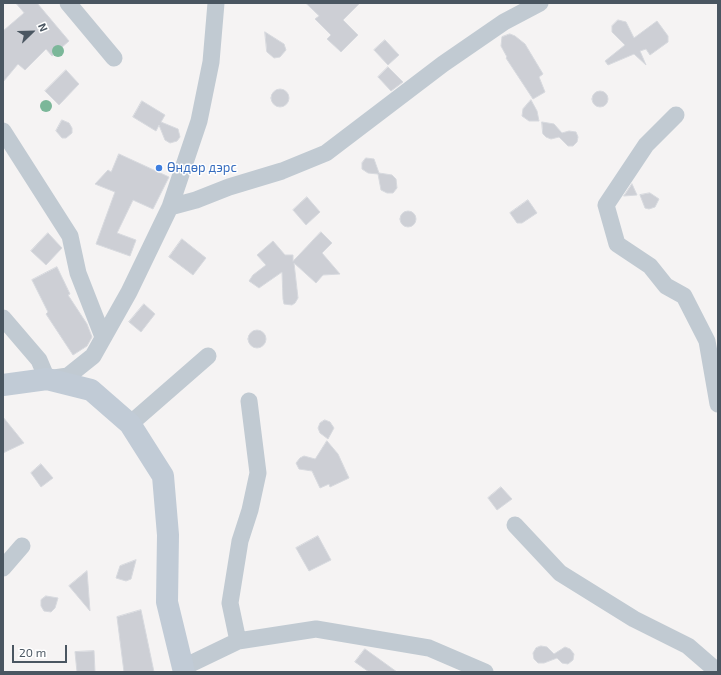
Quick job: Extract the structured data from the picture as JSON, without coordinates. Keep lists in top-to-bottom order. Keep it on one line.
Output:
{"places":["Өндөр дэрс"],"scale_bar":"20 m","north":"top right"}
